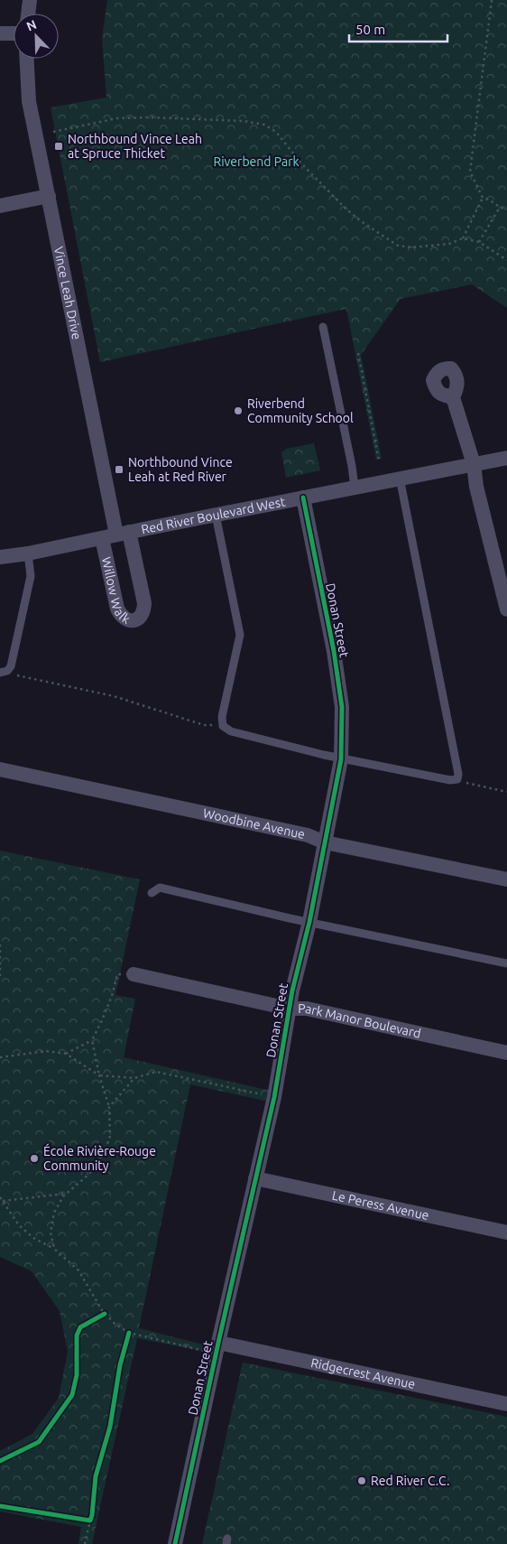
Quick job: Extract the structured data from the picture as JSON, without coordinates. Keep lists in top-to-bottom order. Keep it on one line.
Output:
{"streets":{"street":["Vince Leah Drive","Red River Boulevard West","Willow Walk","Donan Street","Woodbine Avenue","Park Manor Boulevard","Le Peress Avenue","Ridgecrest Avenue"]},"crossings":[["Vince Leah Drive","Red River Boulevard West"],["Vince Leah Drive","Willow Walk"],["Red River Boulevard West","Willow Walk"],["Red River Boulevard West","Donan Street"],["Donan Street","Woodbine Avenue"],["Donan Street","Park Manor Boulevard"],["Donan Street","Le Peress Avenue"],["Donan Street","Ridgecrest Avenue"]],"parks":["Riverbend Park"],"places":{"transit":["Northbound Vince Leah at Spruce Thicket","Northbound Vince Leah at Red River"],"other":["Riverbend Community School","École Rivière-Rouge Community","Red River C.C."]},"scale_bar":"50 m","north":"top left"}
